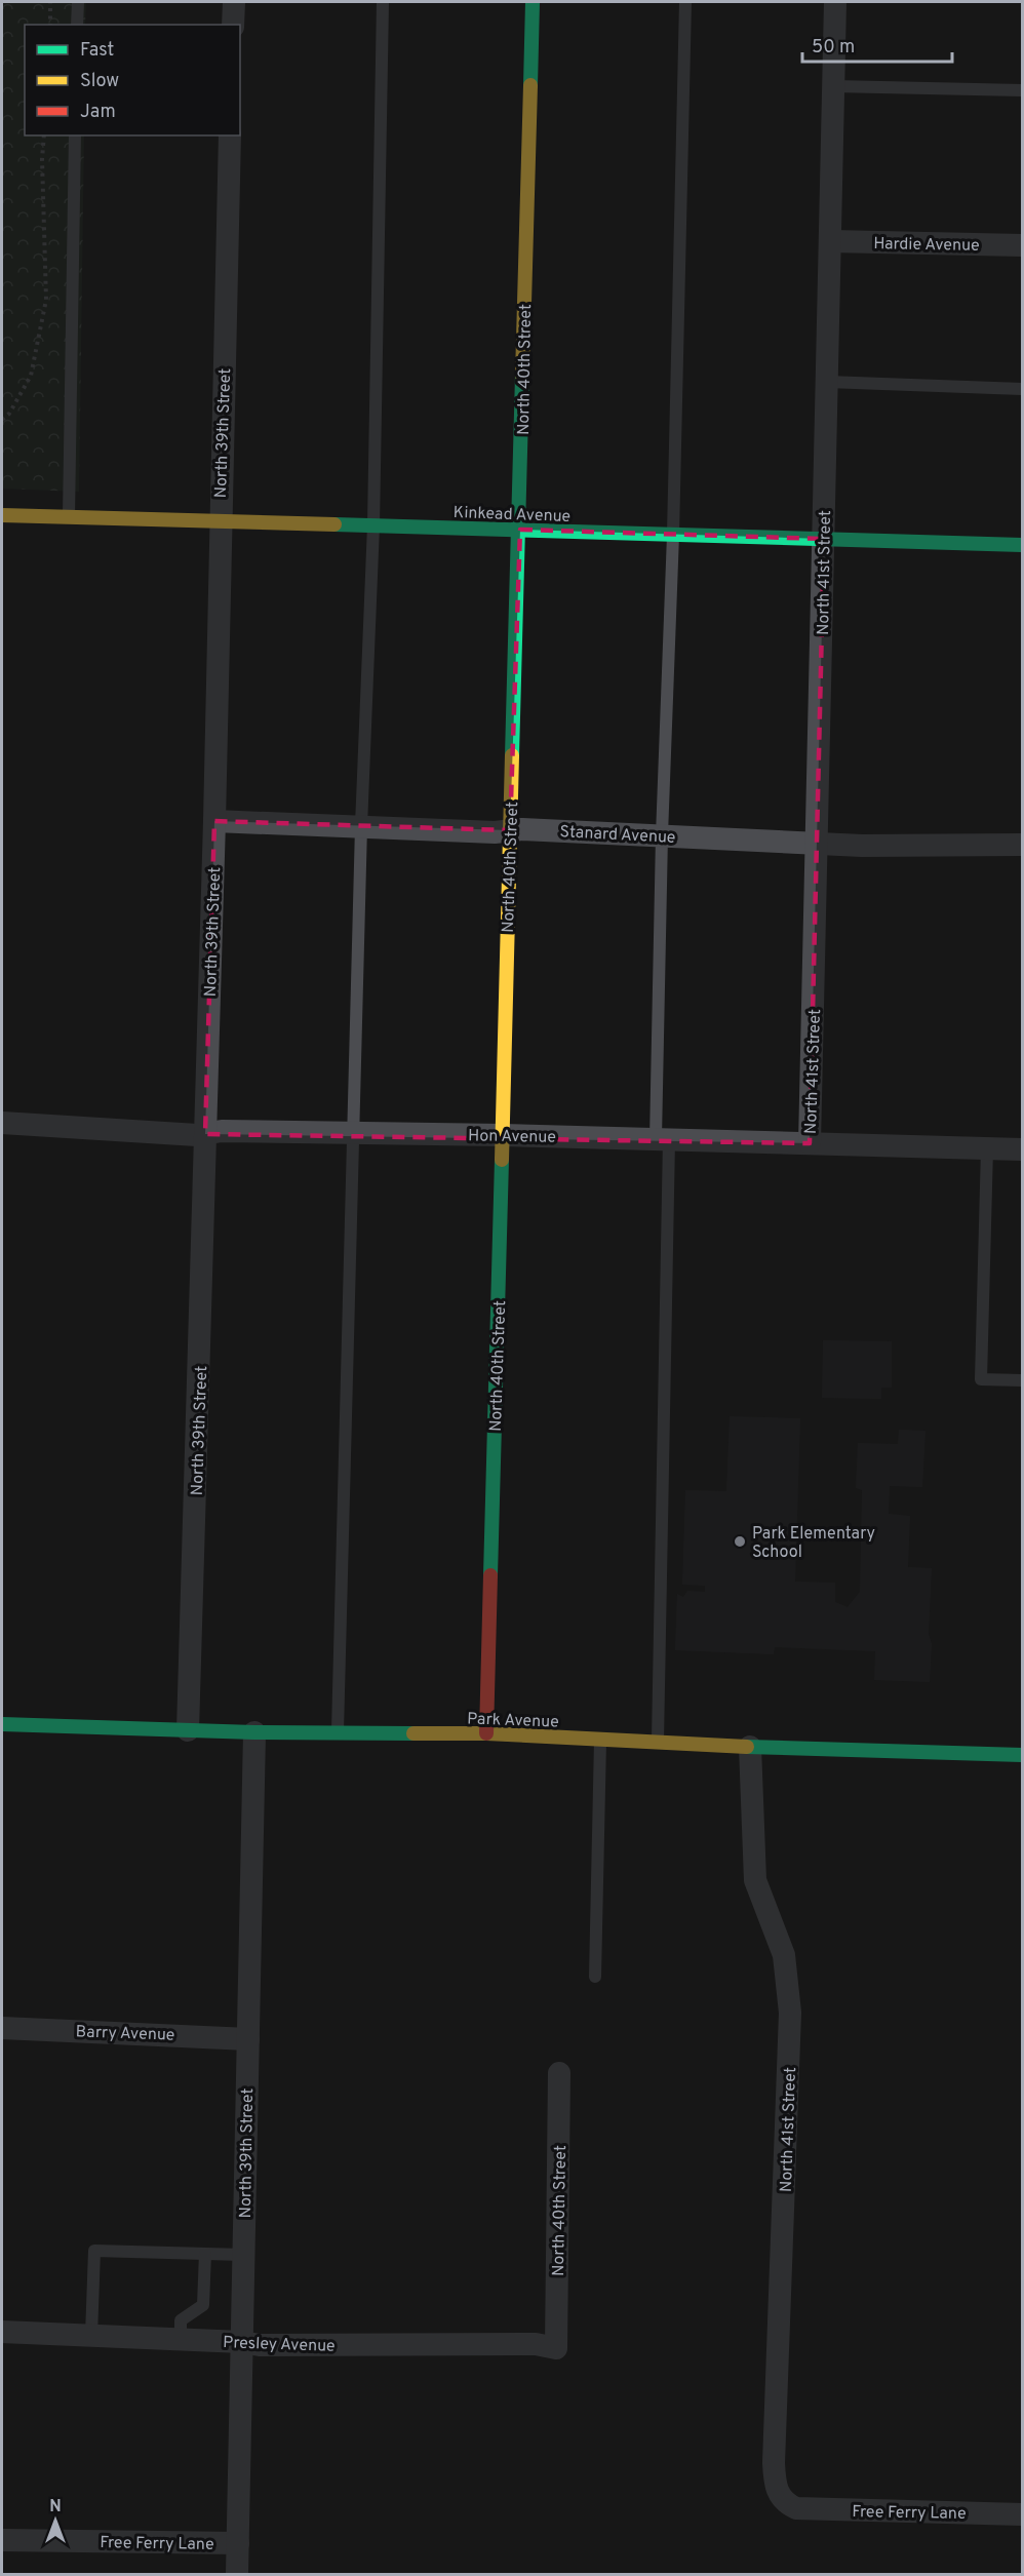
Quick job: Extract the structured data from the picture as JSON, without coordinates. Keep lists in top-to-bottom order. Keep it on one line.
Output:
{"streets":{"street":["Hardie Avenue","North 40th Street","North 39th Street","Kinkead Avenue","North 41st Street","Stanard Avenue","Hon Avenue","Park Avenue","Barry Avenue","Presley Avenue","Free Ferry Lane"]},"crossings":[["Hardie Avenue","North 41st Street"],["North 40th Street","Kinkead Avenue"],["North 40th Street","Stanard Avenue"],["North 40th Street","Hon Avenue"],["North 40th Street","Park Avenue"],["North 40th Street","Presley Avenue"],["North 39th Street","Kinkead Avenue"],["North 39th Street","Stanard Avenue"],["North 39th Street","Hon Avenue"],["North 39th Street","Park Avenue"],["North 39th Street","Barry Avenue"],["North 39th Street","Presley Avenue"],["North 39th Street","Free Ferry Lane"],["Kinkead Avenue","North 41st Street"],["North 41st Street","Stanard Avenue"],["North 41st Street","Hon Avenue"],["North 41st Street","Park Avenue"],["North 41st Street","Free Ferry Lane"]],"places":["Park Elementary School"],"legend":["Fast","Slow","Jam"],"scale_bar":"50 m","north":"top"}
